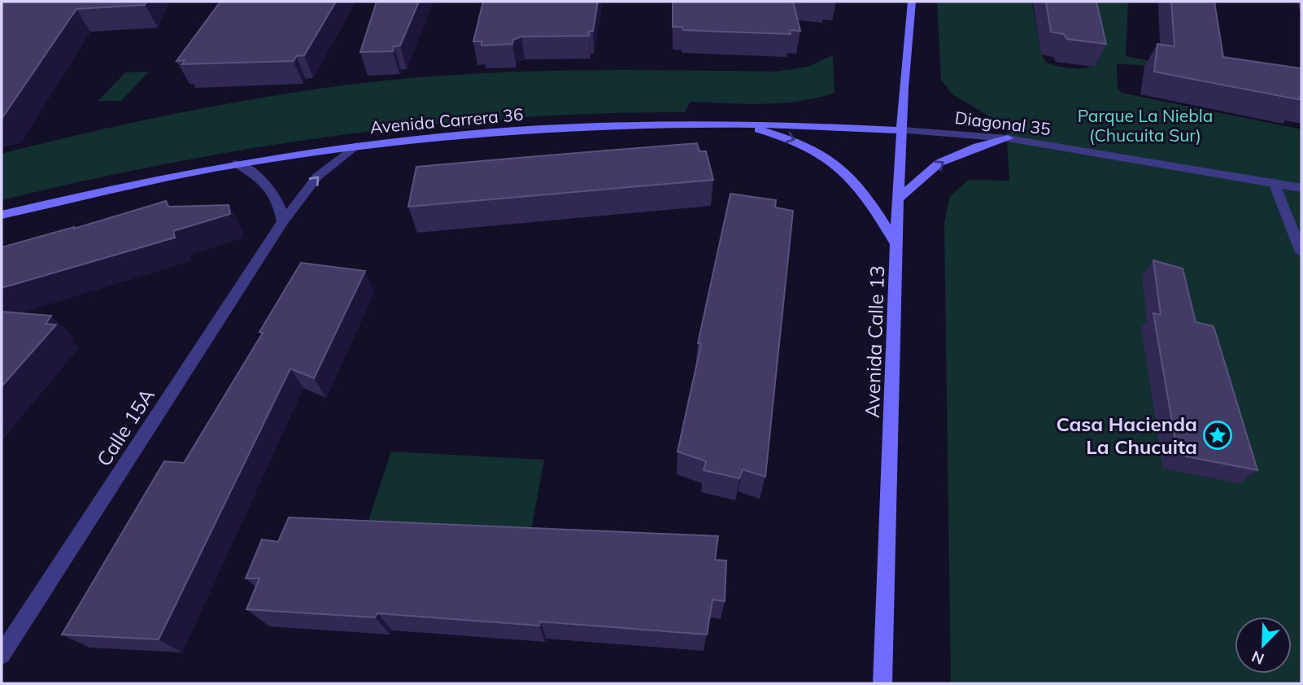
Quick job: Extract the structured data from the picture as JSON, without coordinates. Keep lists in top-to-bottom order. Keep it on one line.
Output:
{"streets":{"main road":["Avenida Carrera 36","Avenida Calle 13"],"street":["Diagonal 35","Calle 15A"]},"crossings":[["Avenida Carrera 36","Diagonal 35"],["Avenida Carrera 36","Avenida Calle 13"],["Avenida Carrera 36","Calle 15A"],["Diagonal 35","Avenida Calle 13"]],"parks":["Parque La Niebla (Chucuita Sur)"],"places":{"place":["Casa Hacienda La Chucuita"]},"north":"bottom left"}
